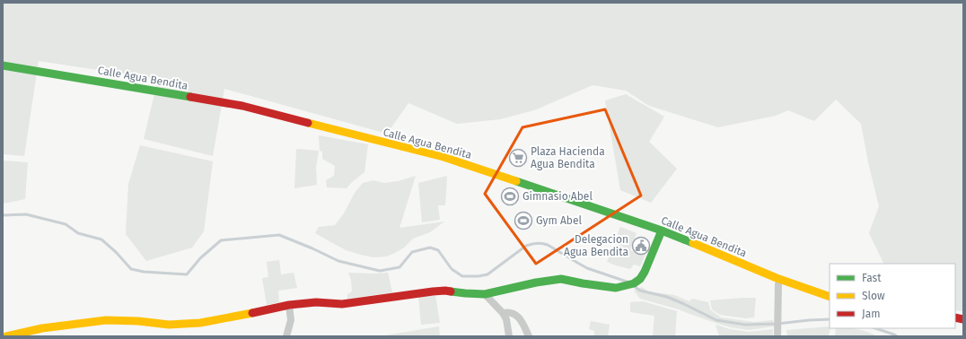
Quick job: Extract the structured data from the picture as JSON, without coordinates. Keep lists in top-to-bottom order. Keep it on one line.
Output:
{"streets":{"main road":["Calle Agua Bendita"]},"places":{"supermarket":["Plaza Hacienda Agua Bendita"],"sports":["Gimnasio Abel","Gym Abel"],"public building":["Delegacion Agua Bendita"]},"legend":["Fast","Slow","Jam"]}
